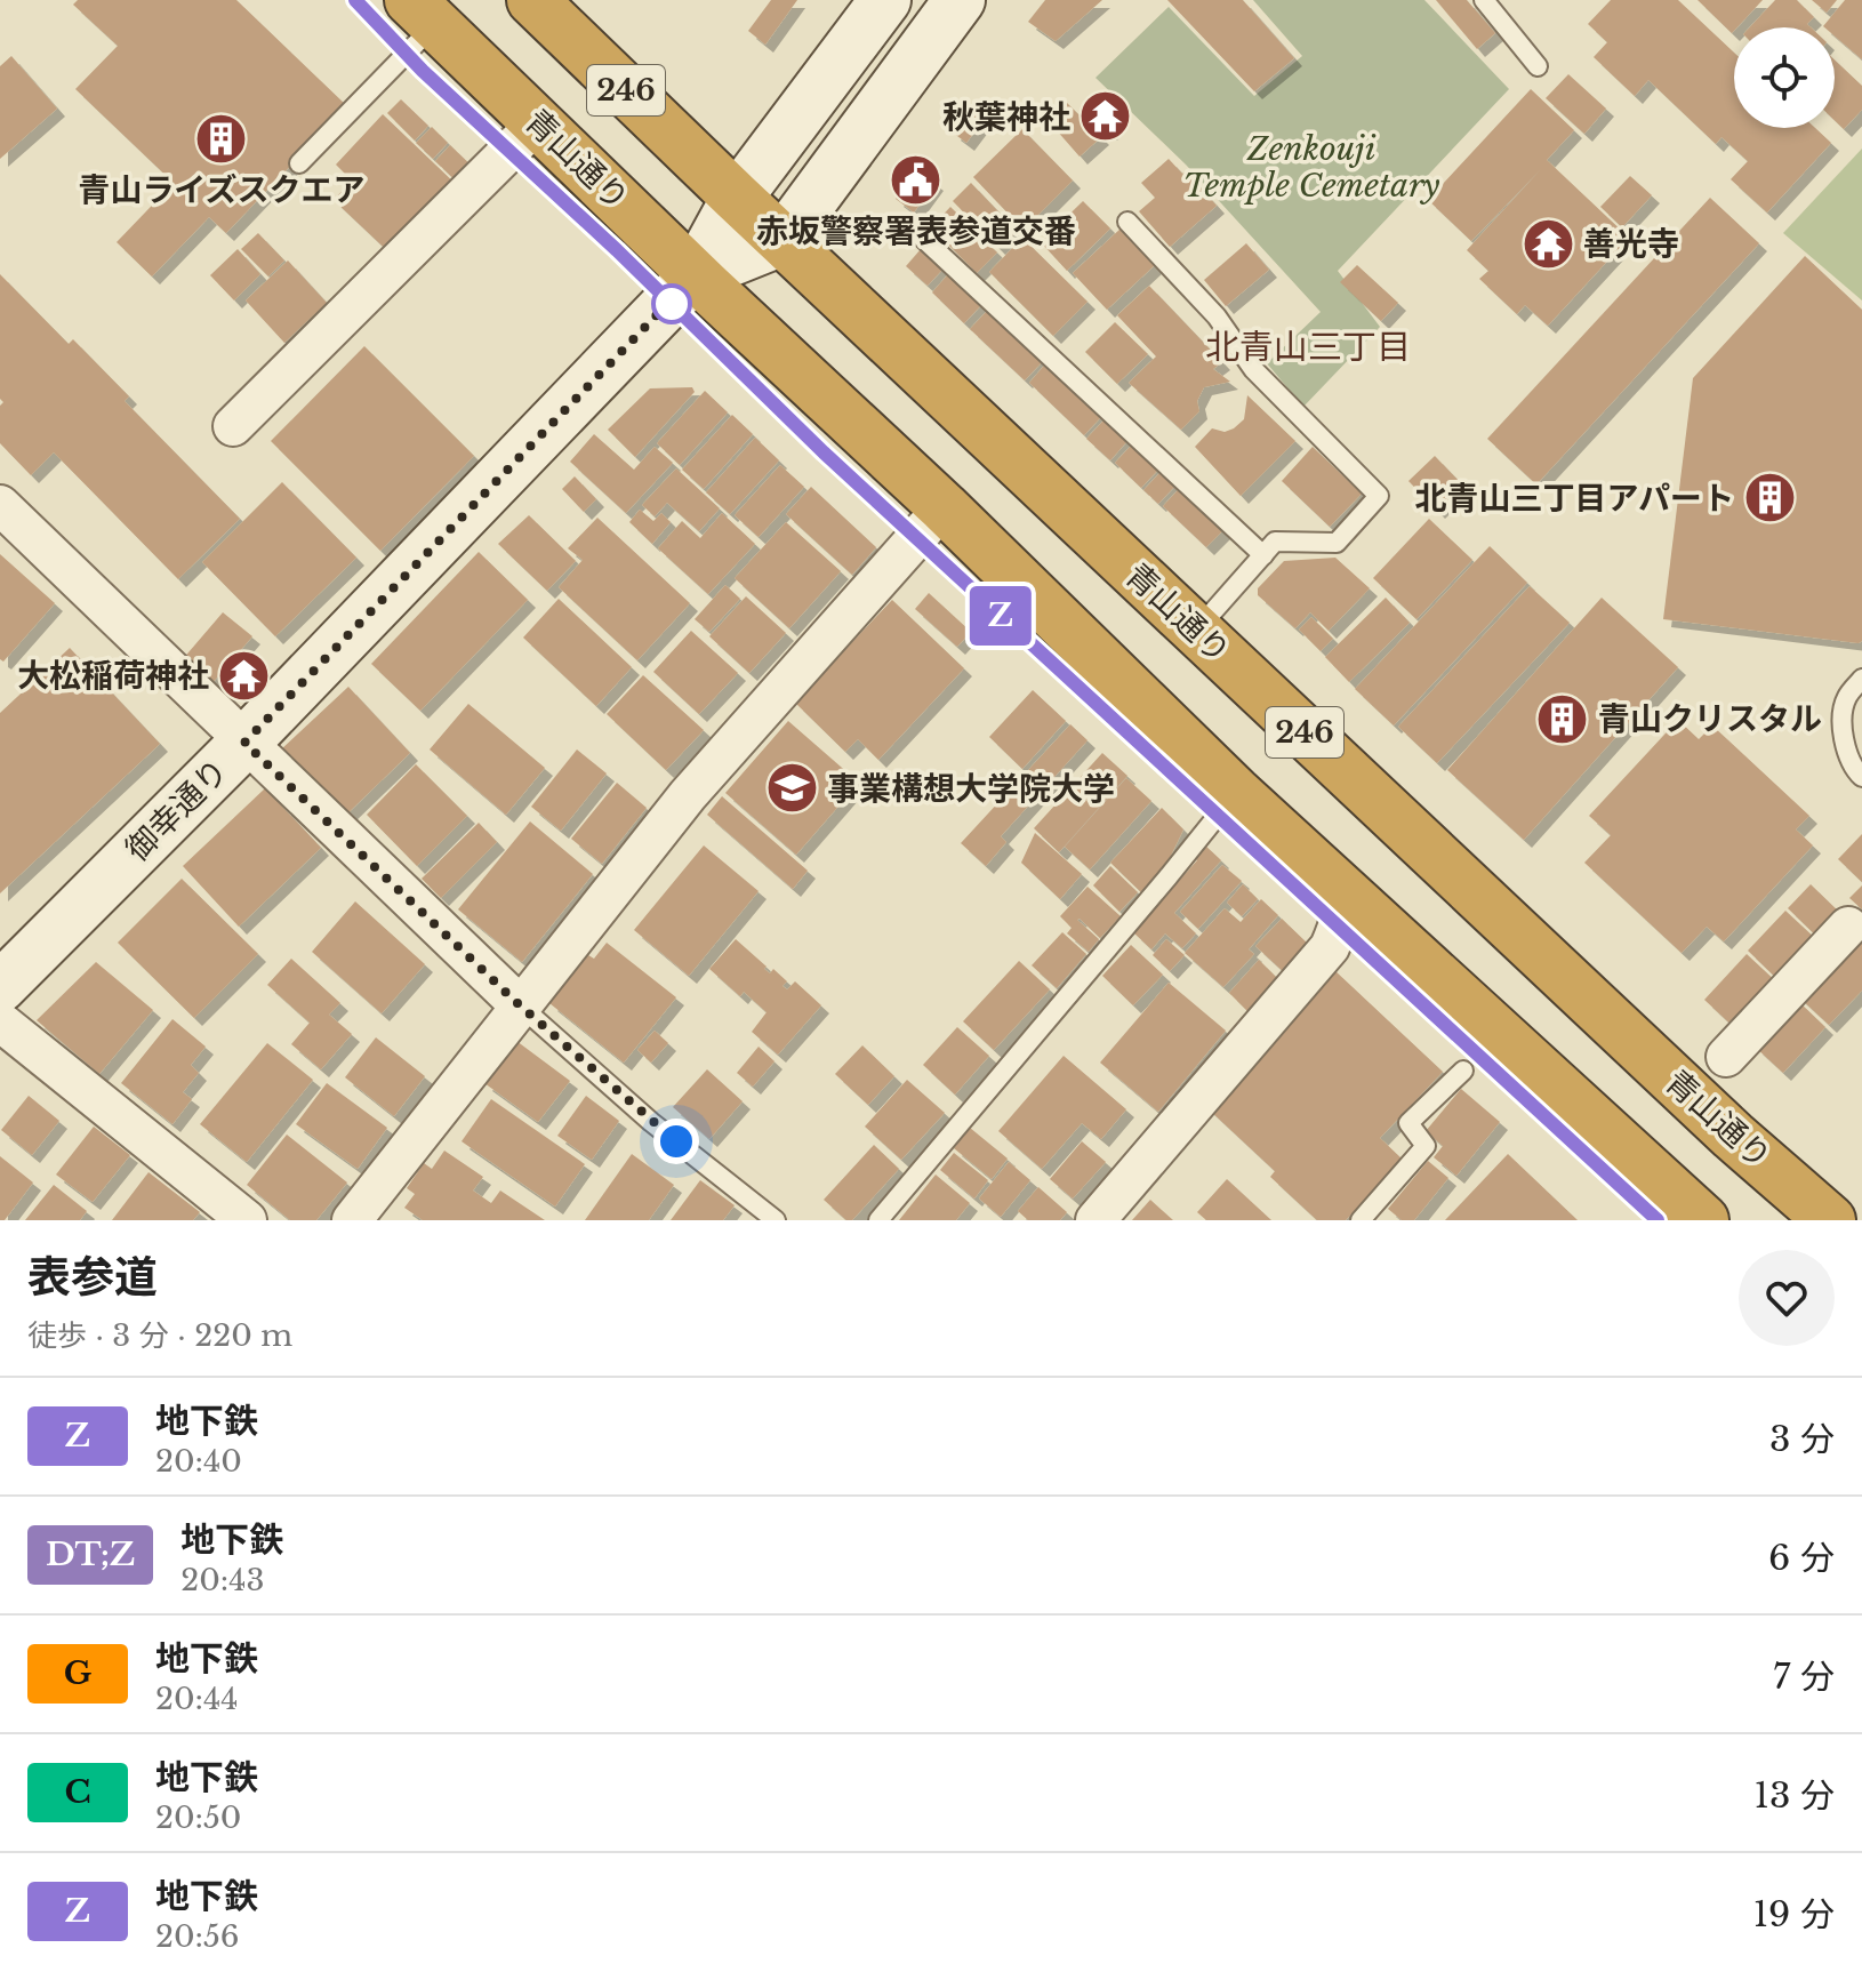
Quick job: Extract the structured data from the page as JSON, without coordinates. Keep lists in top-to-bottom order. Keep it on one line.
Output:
{"streets":{"highway":["246","青山通り"],"main road":["御幸通り"]},"crossings":[["青山通り","御幸通り"]],"districts":["北青山三丁目"],"parks":["Zenkouji Temple Cemetary"],"places":{"temple":["秋葉神社","善光寺","大松稲荷神社"],"building":["青山ライズスクエア","北青山三丁目アパート","青山クリスタル"],"public building":["赤坂警察署表参道交番"],"school or university":["事業構想大学院大学"]},"lines":["metro line Z"],"page":{"on_map":"Z","heading":["表参道","徒歩 · 3 分 · 220 m"],"list":[{"mark":"Z","name":"地下鉄","note":"20:40","value":"3 分"},{"mark":"DT;Z","name":"地下鉄","note":"20:43","value":"6 分"},{"mark":"G","name":"地下鉄","note":"20:44","value":"7 分"},{"mark":"C","name":"地下鉄","note":"20:50","value":"13 分"},{"mark":"Z","name":"地下鉄","note":"20:56","value":"19 分"}]}}
